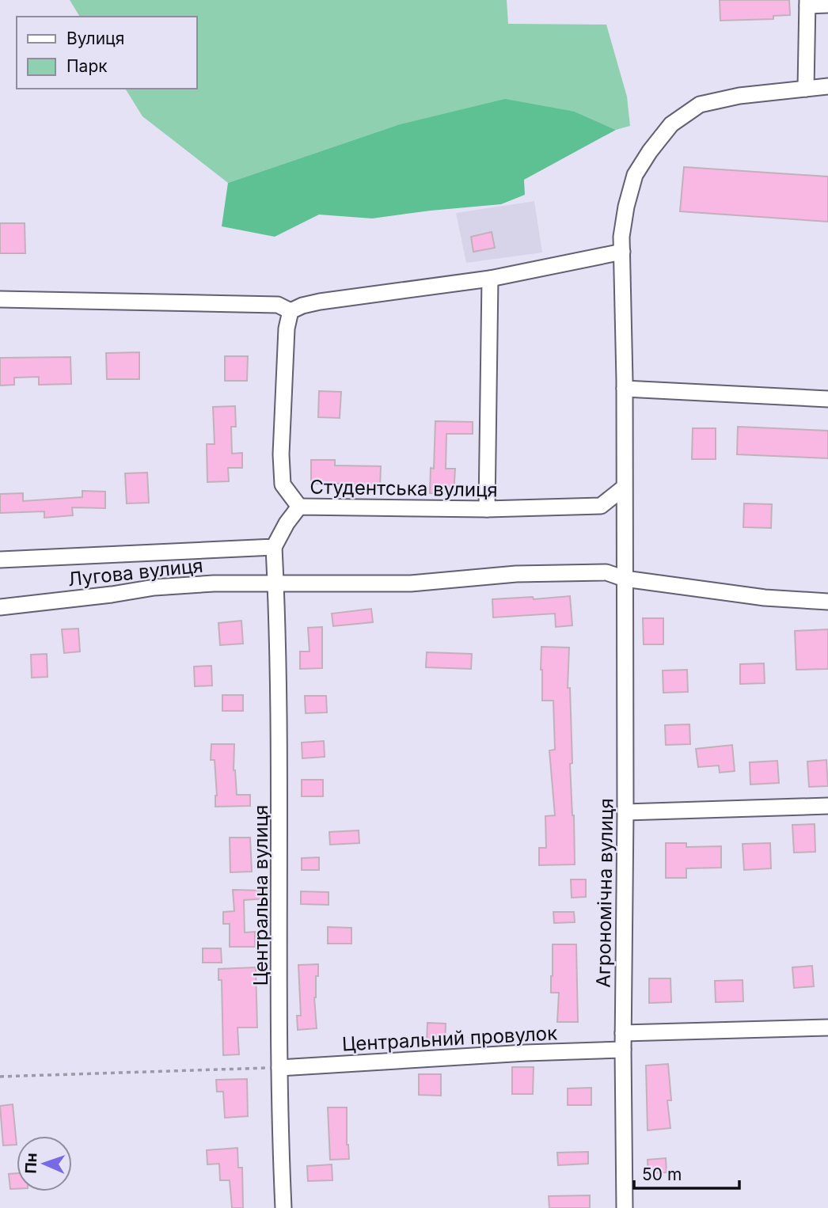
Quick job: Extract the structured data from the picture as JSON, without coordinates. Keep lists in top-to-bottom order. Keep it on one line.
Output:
{"streets":{"street":["Студентська вулиця","Лугова вулиця","Агрономічна вулиця","Центральна вулиця","Центральний провулок"]},"crossings":[["Студентська вулиця","Агрономічна вулиця"],["Студентська вулиця","Центральна вулиця"],["Лугова вулиця","Агрономічна вулиця"],["Лугова вулиця","Центральна вулиця"],["Агрономічна вулиця","Центральний провулок"],["Центральна вулиця","Центральний провулок"]],"legend":["Вулиця","Парк"],"scale_bar":"50 m","north":"left"}
